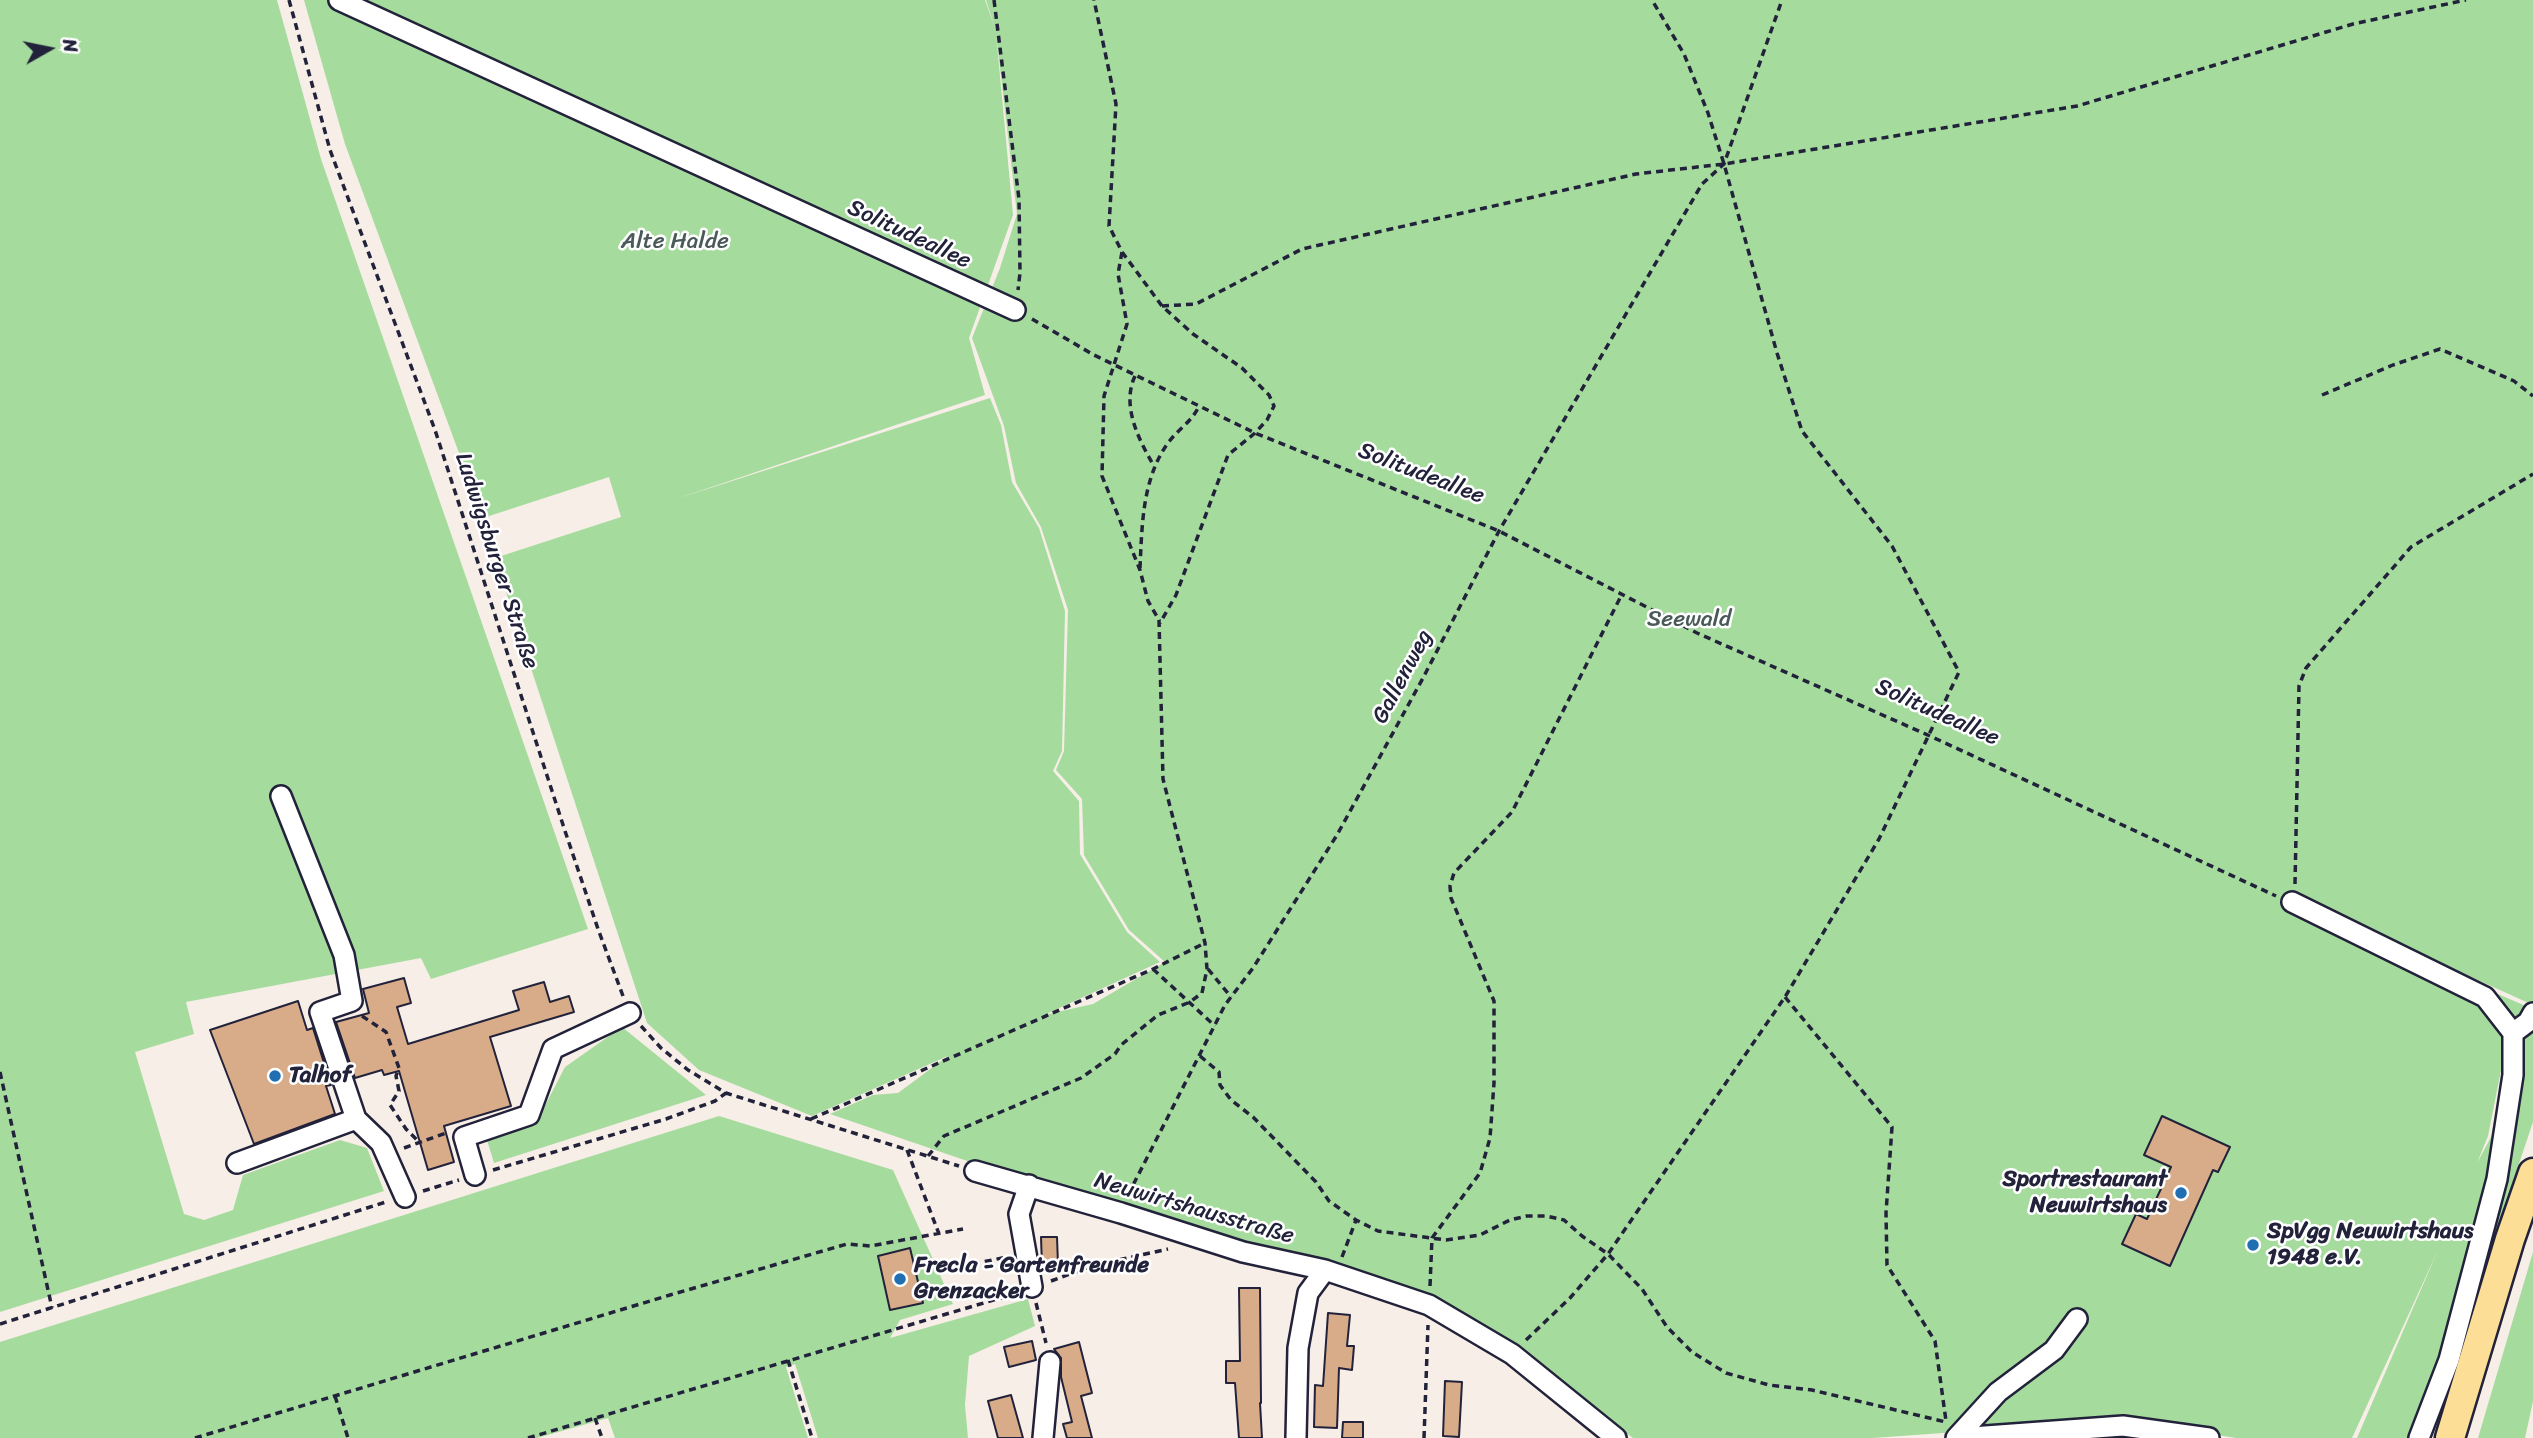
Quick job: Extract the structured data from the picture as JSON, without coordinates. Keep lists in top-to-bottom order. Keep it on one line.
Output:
{"streets":{"street":["Solitudeallee","Neuwirtshausstraße"],"path":["Ludwigsburger Straße","Gallenweg"]},"crossings":[["Solitudeallee","Gallenweg"],["Gallenweg","Neuwirtshausstraße"]],"parks":["Alte Halde","Seewald"],"places":["Talhof","Sportrestaurant Neuwirtshaus","SpVgg Neuwirtshaus 1948 e.V.","Frecla - Gartenfreunde Grenzacker"],"north":"right"}
